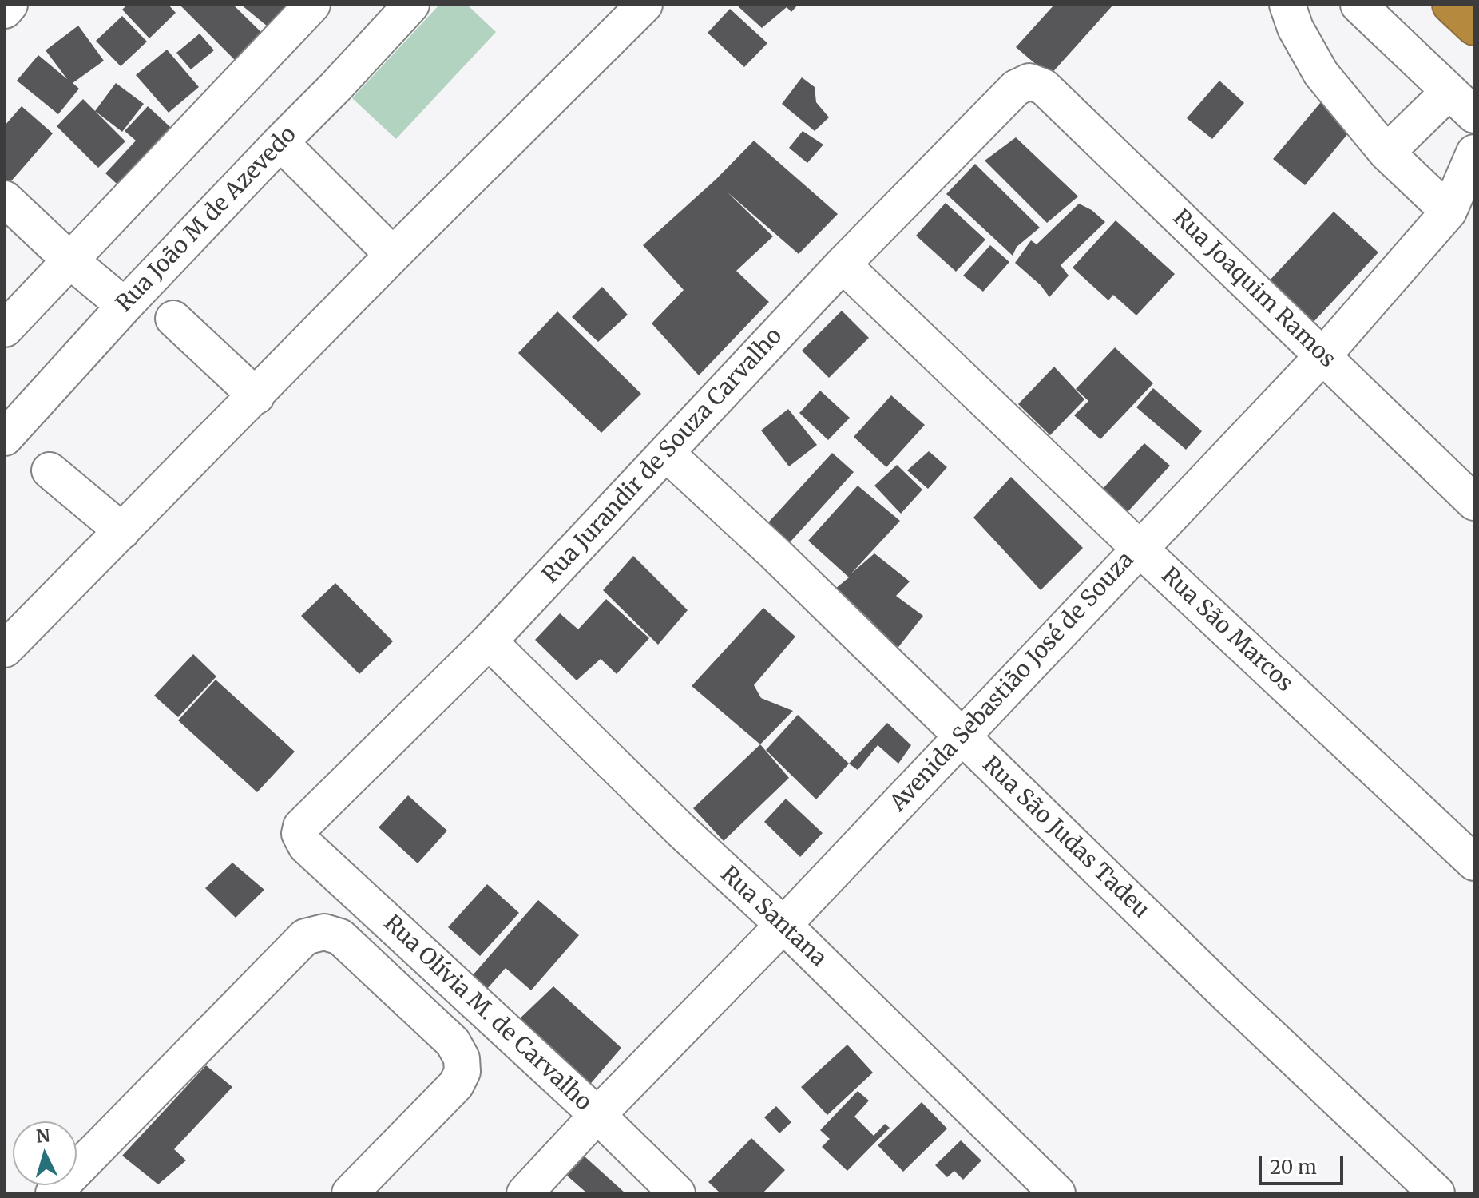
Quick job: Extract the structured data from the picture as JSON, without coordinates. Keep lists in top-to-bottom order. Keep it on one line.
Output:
{"streets":{"street":["Rua João M de Azevedo","Rua Joaquim Ramos","Rua Jurandir de Souza Carvalho","Rua São Marcos","Avenida Sebastião José de Souza","Rua São Judas Tadeu","Rua Santana","Rua Olívia M. de Carvalho"]},"crossings":[["Rua Joaquim Ramos","Rua Jurandir de Souza Carvalho"],["Rua Joaquim Ramos","Avenida Sebastião José de Souza"],["Rua Jurandir de Souza Carvalho","Rua São Marcos"],["Rua Jurandir de Souza Carvalho","Rua São Judas Tadeu"],["Rua Jurandir de Souza Carvalho","Rua Santana"],["Rua Jurandir de Souza Carvalho","Rua Olívia M. de Carvalho"],["Rua São Marcos","Avenida Sebastião José de Souza"],["Avenida Sebastião José de Souza","Rua São Judas Tadeu"],["Avenida Sebastião José de Souza","Rua Santana"],["Avenida Sebastião José de Souza","Rua Olívia M. de Carvalho"]],"scale_bar":"20 m","north":"top"}
